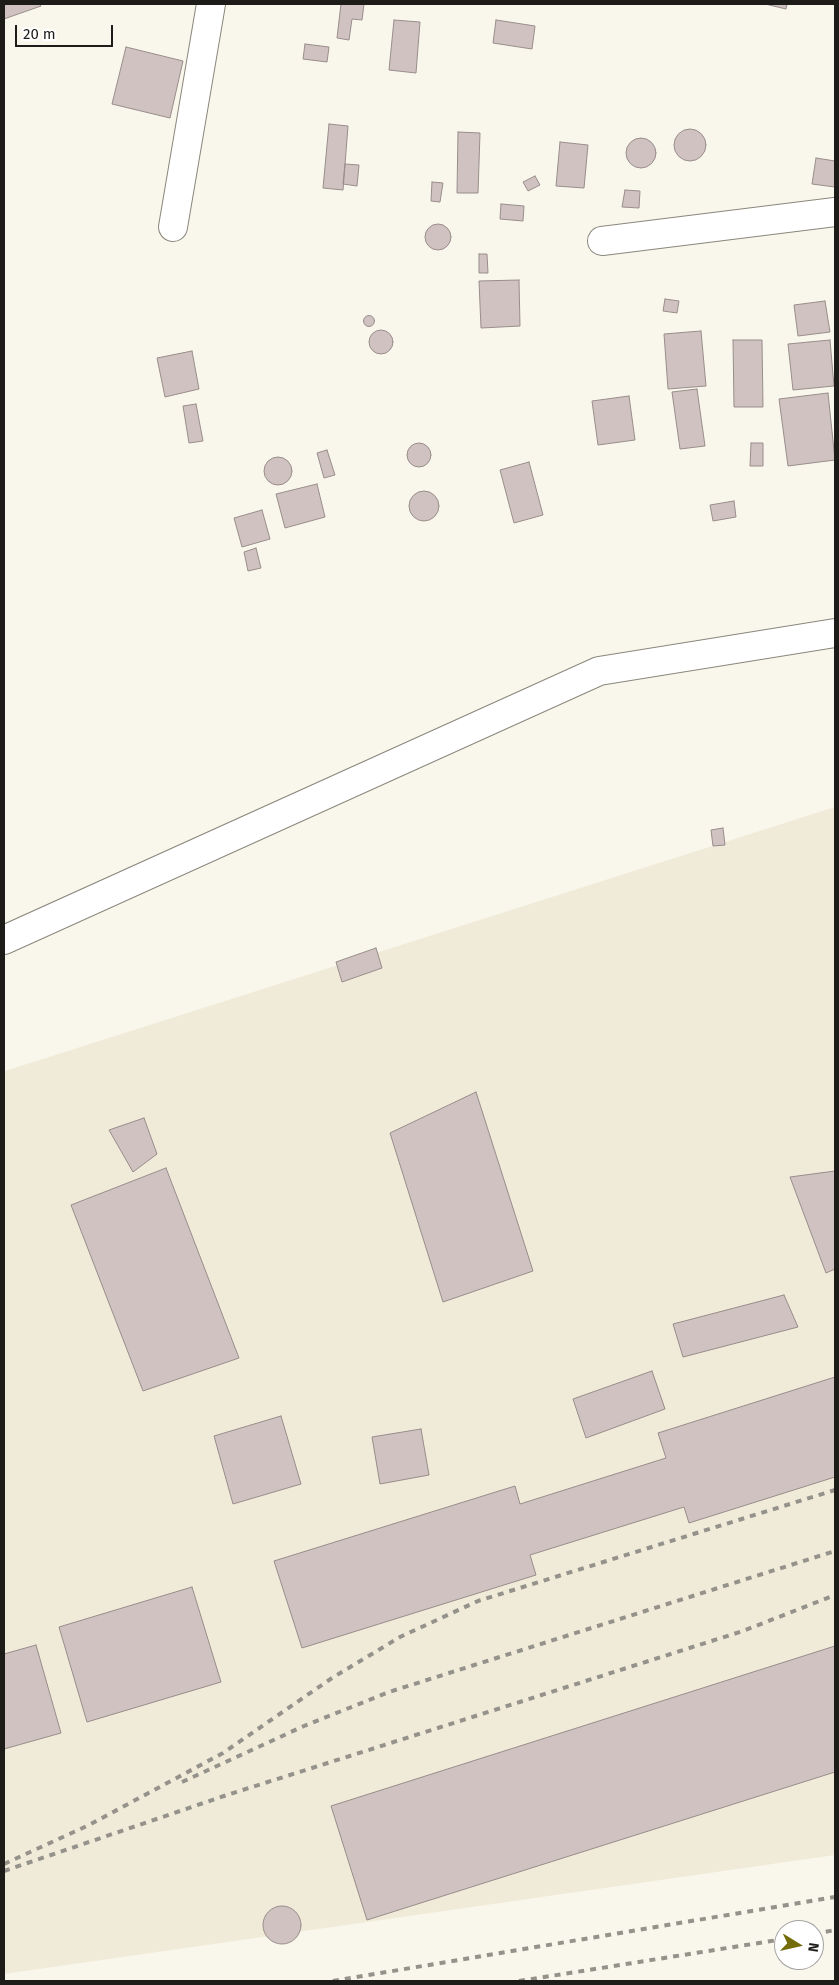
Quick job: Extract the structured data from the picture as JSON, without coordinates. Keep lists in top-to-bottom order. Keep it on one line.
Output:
{"scale_bar":"20 m","north":"right"}
